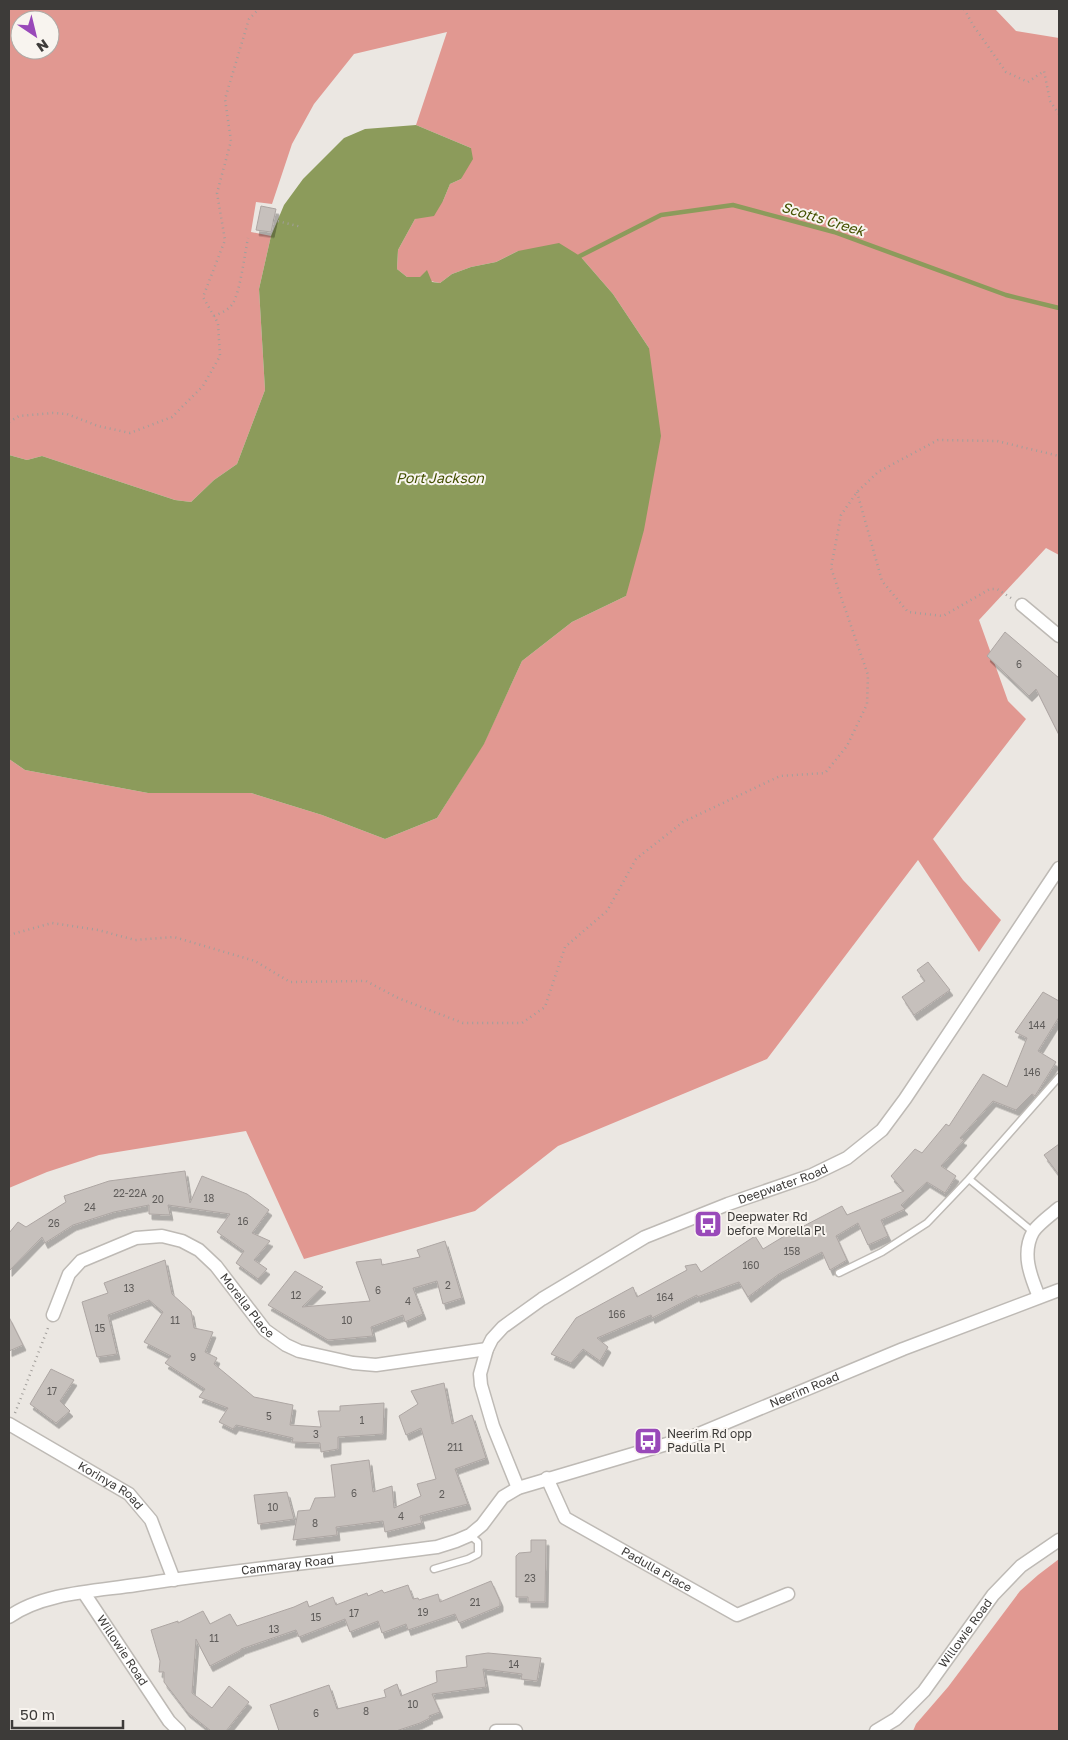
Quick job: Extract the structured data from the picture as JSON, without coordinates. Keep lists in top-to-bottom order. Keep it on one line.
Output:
{"streets":{"street":["Deepwater Road","Morella Place","Neerim Road","Korinya Road","Cammaray Road","Padulla Place","Willowie Road"]},"crossings":[["Deepwater Road","Morella Place"],["Deepwater Road","Cammaray Road"],["Neerim Road","Cammaray Road"],["Neerim Road","Padulla Place"],["Korinya Road","Cammaray Road"],["Cammaray Road","Padulla Place"],["Cammaray Road","Willowie Road"]],"water":["Scotts Creek","Port Jackson"],"places":{"bus stop":["Deepwater Rd before Morella Pl","Neerim Rd opp Padulla Pl"]},"house_numbers":["6","144","146","22-22A","18","20","24","16","26","158","160","2","13","6","12","164","4","166","11","10","15","9","17","5","1","3","211","6","2","10","4","8","23","21","19","17","15","13","11","14","10","8","6"],"scale_bar":"50 m","north":"bottom right"}
